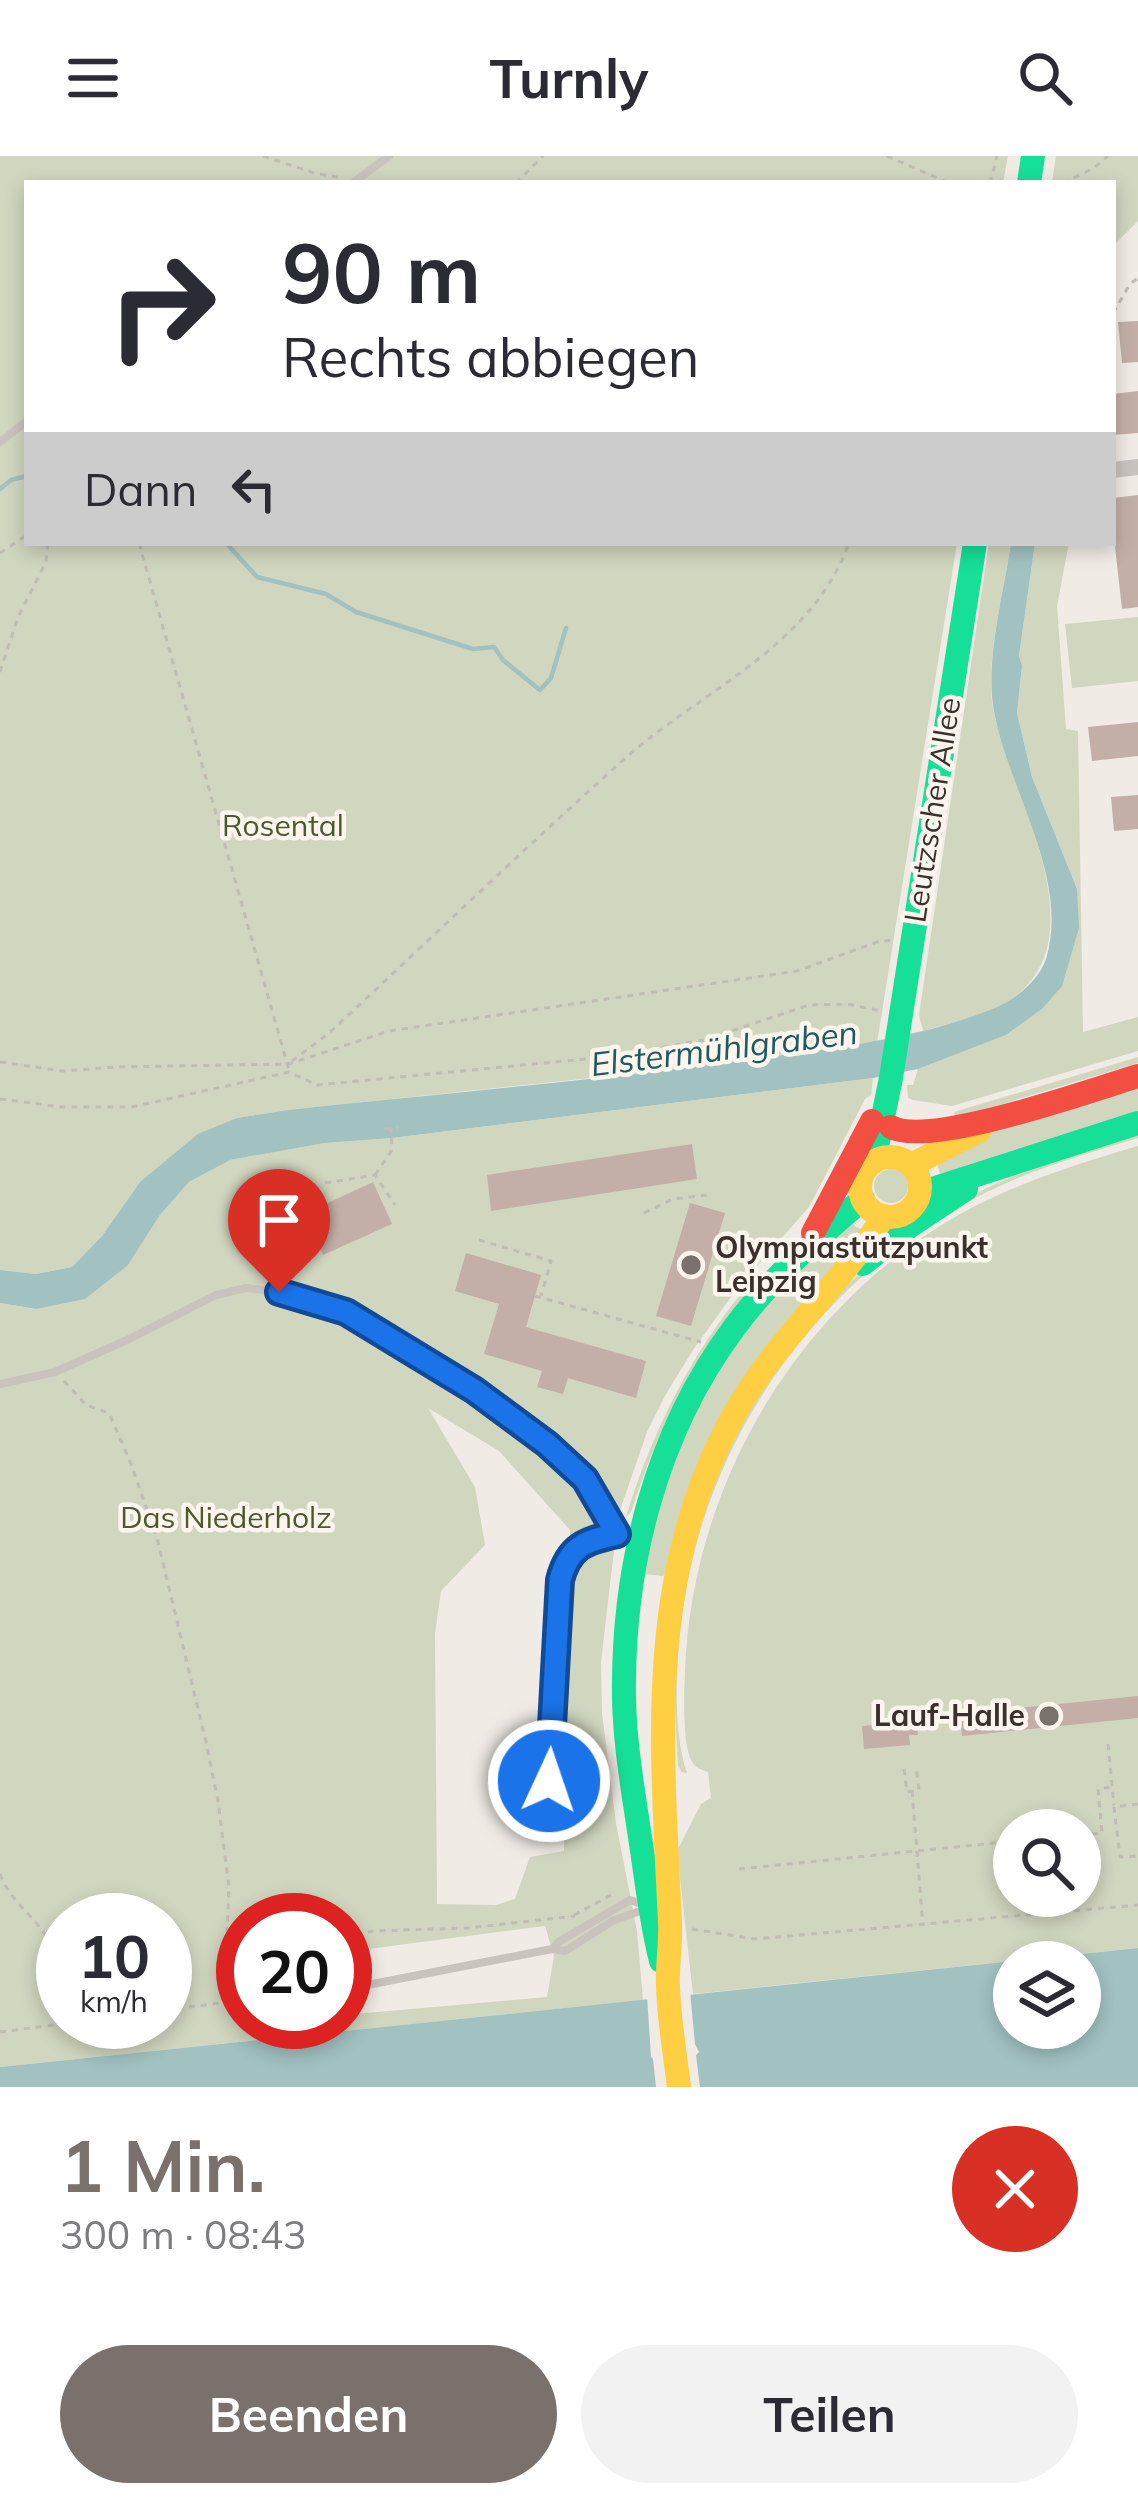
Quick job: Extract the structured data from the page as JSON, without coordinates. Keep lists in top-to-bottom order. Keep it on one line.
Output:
{"streets":{"main road":["Leutzscher Allee"]},"water":["Elstermühlgraben"],"parks":["Rosental","Das Niederholz"],"places":["Olympiastützpunkt Leipzig","Lauf-Halle"],"page":{"header":"Turnly","turn":["90 m","Rechts abbiegen"],"then":"Dann","speed":"10 km/h","limit":"20","heading":["1 Min.","300 m · 08:43"],"buttons":["Beenden","Teilen"]}}
